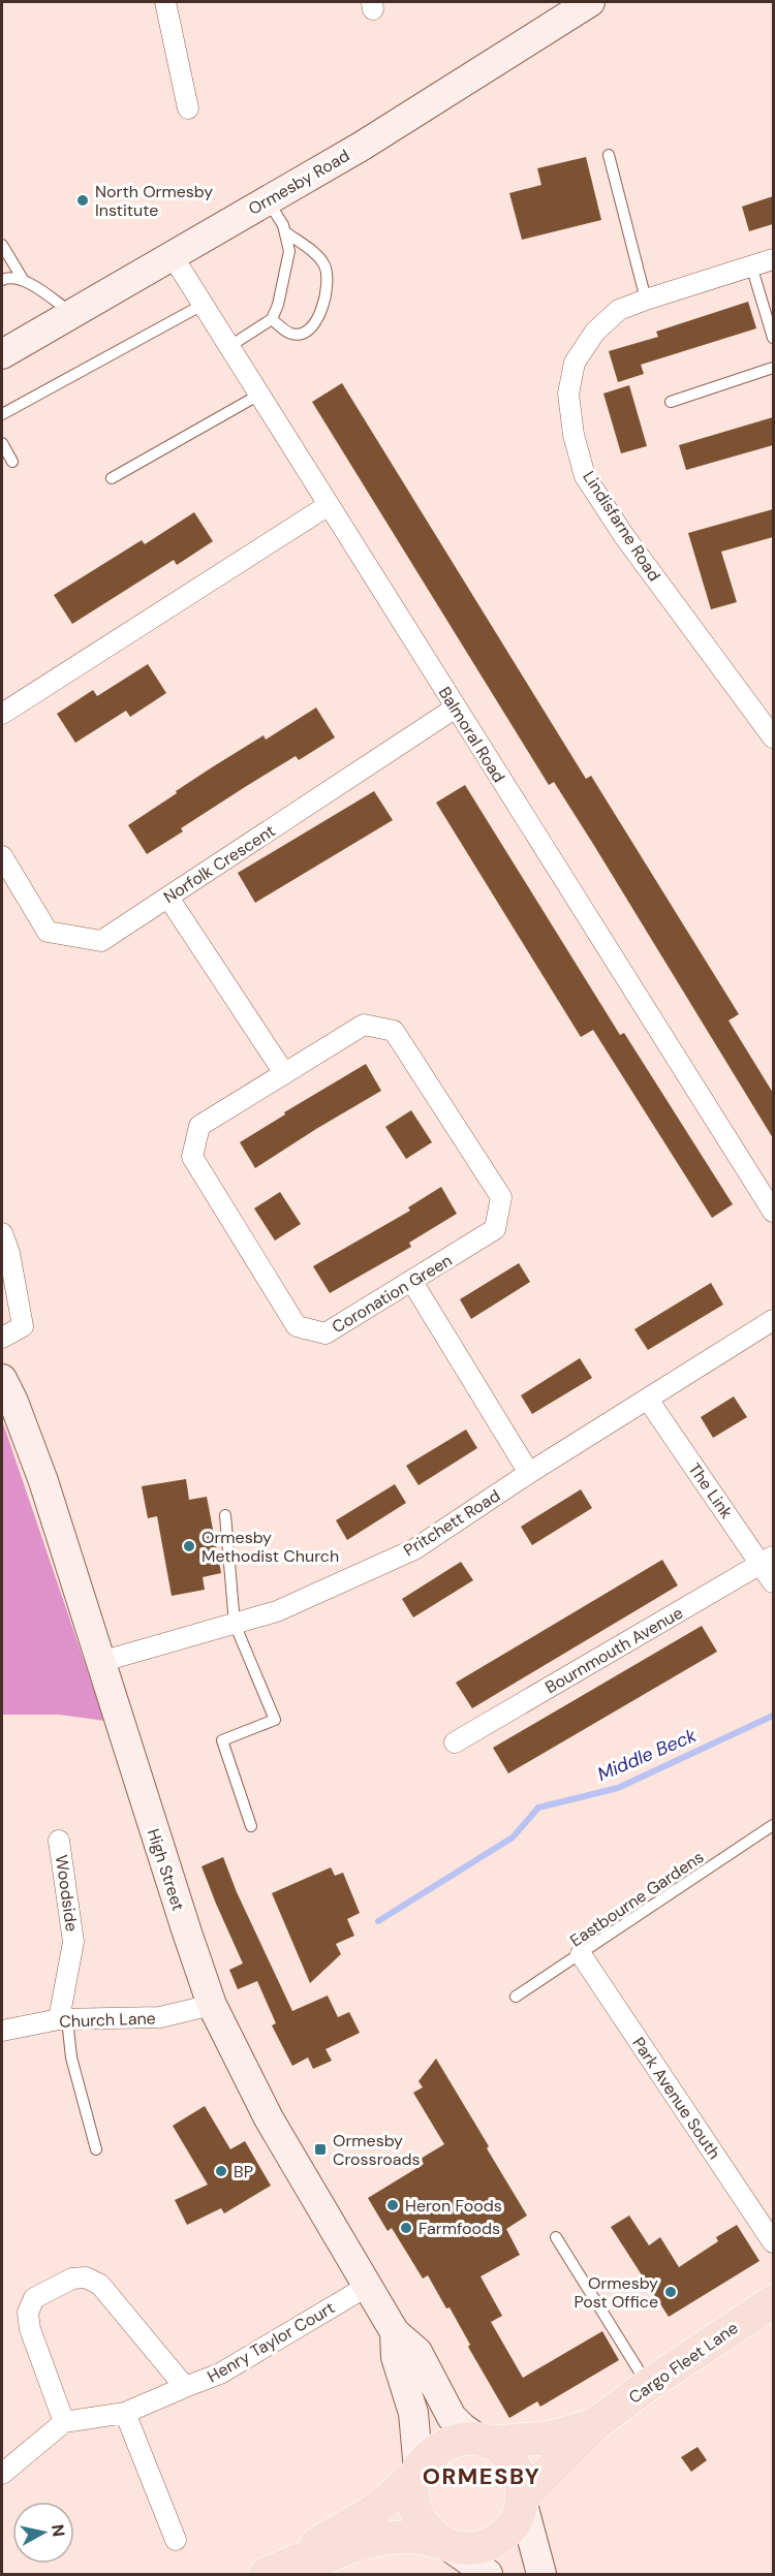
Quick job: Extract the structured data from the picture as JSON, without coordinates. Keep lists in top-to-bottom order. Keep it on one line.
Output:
{"streets":{"main road":["Ormesby Road","High Street","Cargo Fleet Lane"],"street":["Lindisfarne Road","Balmoral Road","Norfolk Crescent","Coronation Green","The Link","Pritchett Road","Bournmouth Avenue","Woodside","Church Lane","Park Avenue South","Henry Taylor Court"],"lane":["Eastbourne Gardens"]},"crossings":[["Ormesby Road","Balmoral Road"],["Balmoral Road","Norfolk Crescent"],["The Link","Pritchett Road"],["The Link","Bournmouth Avenue"],["Pritchett Road","High Street"],["High Street","Church Lane"],["High Street","Henry Taylor Court"],["High Street","Cargo Fleet Lane"],["Woodside","Church Lane"],["Eastbourne Gardens","Park Avenue South"]],"districts":["ORMESBY"],"water":["Middle Beck"],"places":{"other":["North Ormesby Institute","Ormesby Methodist Church","BP","Heron Foods","Farmfoods","Ormesby Post Office"],"transit":["Ormesby Crossroads"]},"north":"right"}
